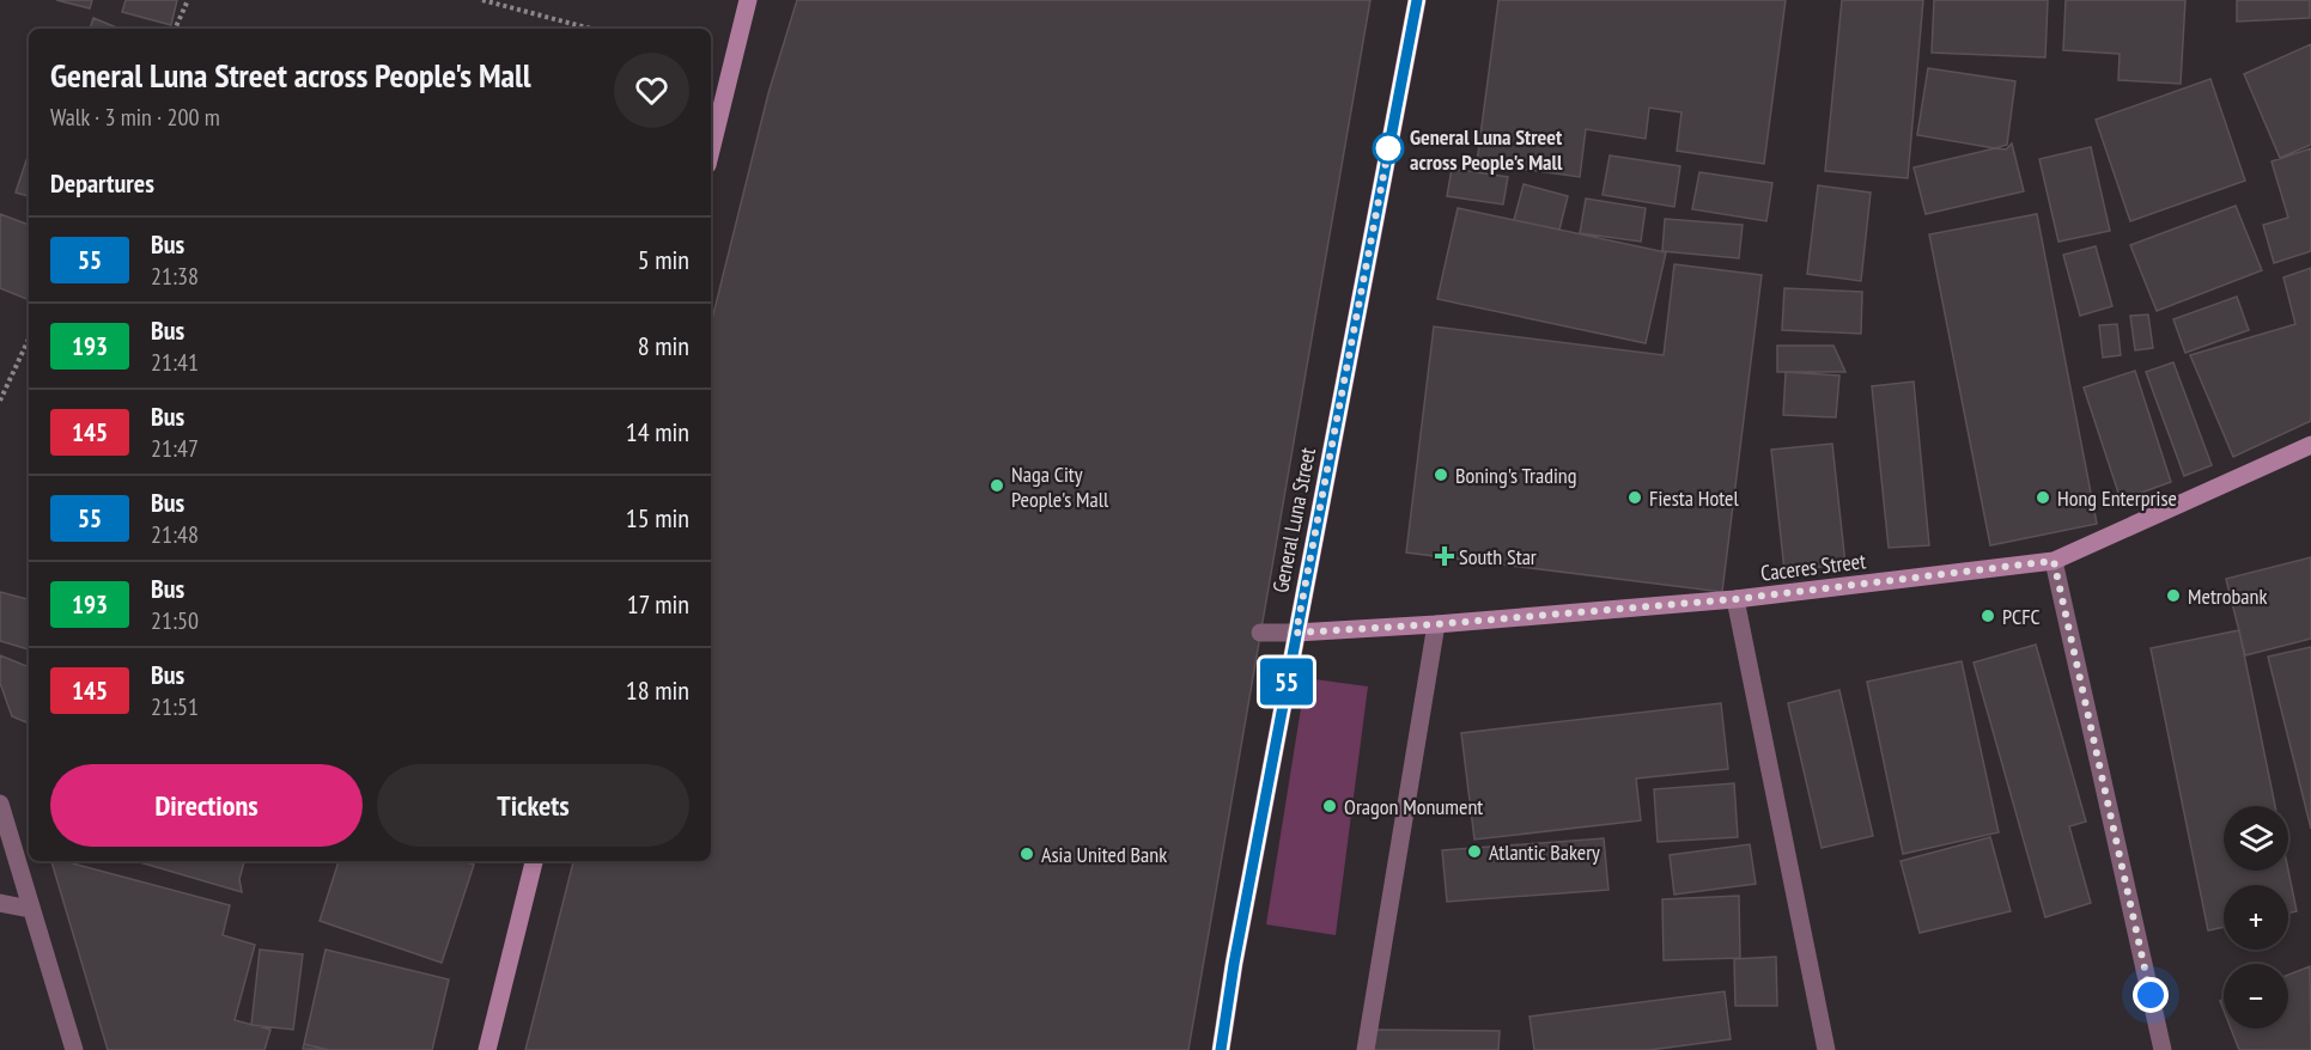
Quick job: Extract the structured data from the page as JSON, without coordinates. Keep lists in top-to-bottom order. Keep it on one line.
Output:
{"streets":{"main road":["General Luna Street","Caceres Street"]},"crossings":[["General Luna Street","Caceres Street"]],"places":{"other":["General Luna Street across People's Mall","Boning's Trading","Naga City People's Mall","Fiesta Hotel","Hong Enterprise","Metrobank","PCFC","Oragon Monument","Atlantic Bakery","Asia United Bank"],"health":["South Star"]},"lines":["bus line 55"],"page":{"on_map":"55","heading":[["General Luna Street across People's Mall","Walk · 3 min · 200 m"],"Departures"],"list":[{"mark":"55","name":"Bus","note":"21:38","value":"5 min"},{"mark":"193","name":"Bus","note":"21:41","value":"8 min"},{"mark":"145","name":"Bus","note":"21:47","value":"14 min"},{"mark":"55","name":"Bus","note":"21:48","value":"15 min"},{"mark":"193","name":"Bus","note":"21:50","value":"17 min"},{"mark":"145","name":"Bus","note":"21:51","value":"18 min"}],"buttons":["Directions","Tickets"],"map_buttons":["+","−"]}}
